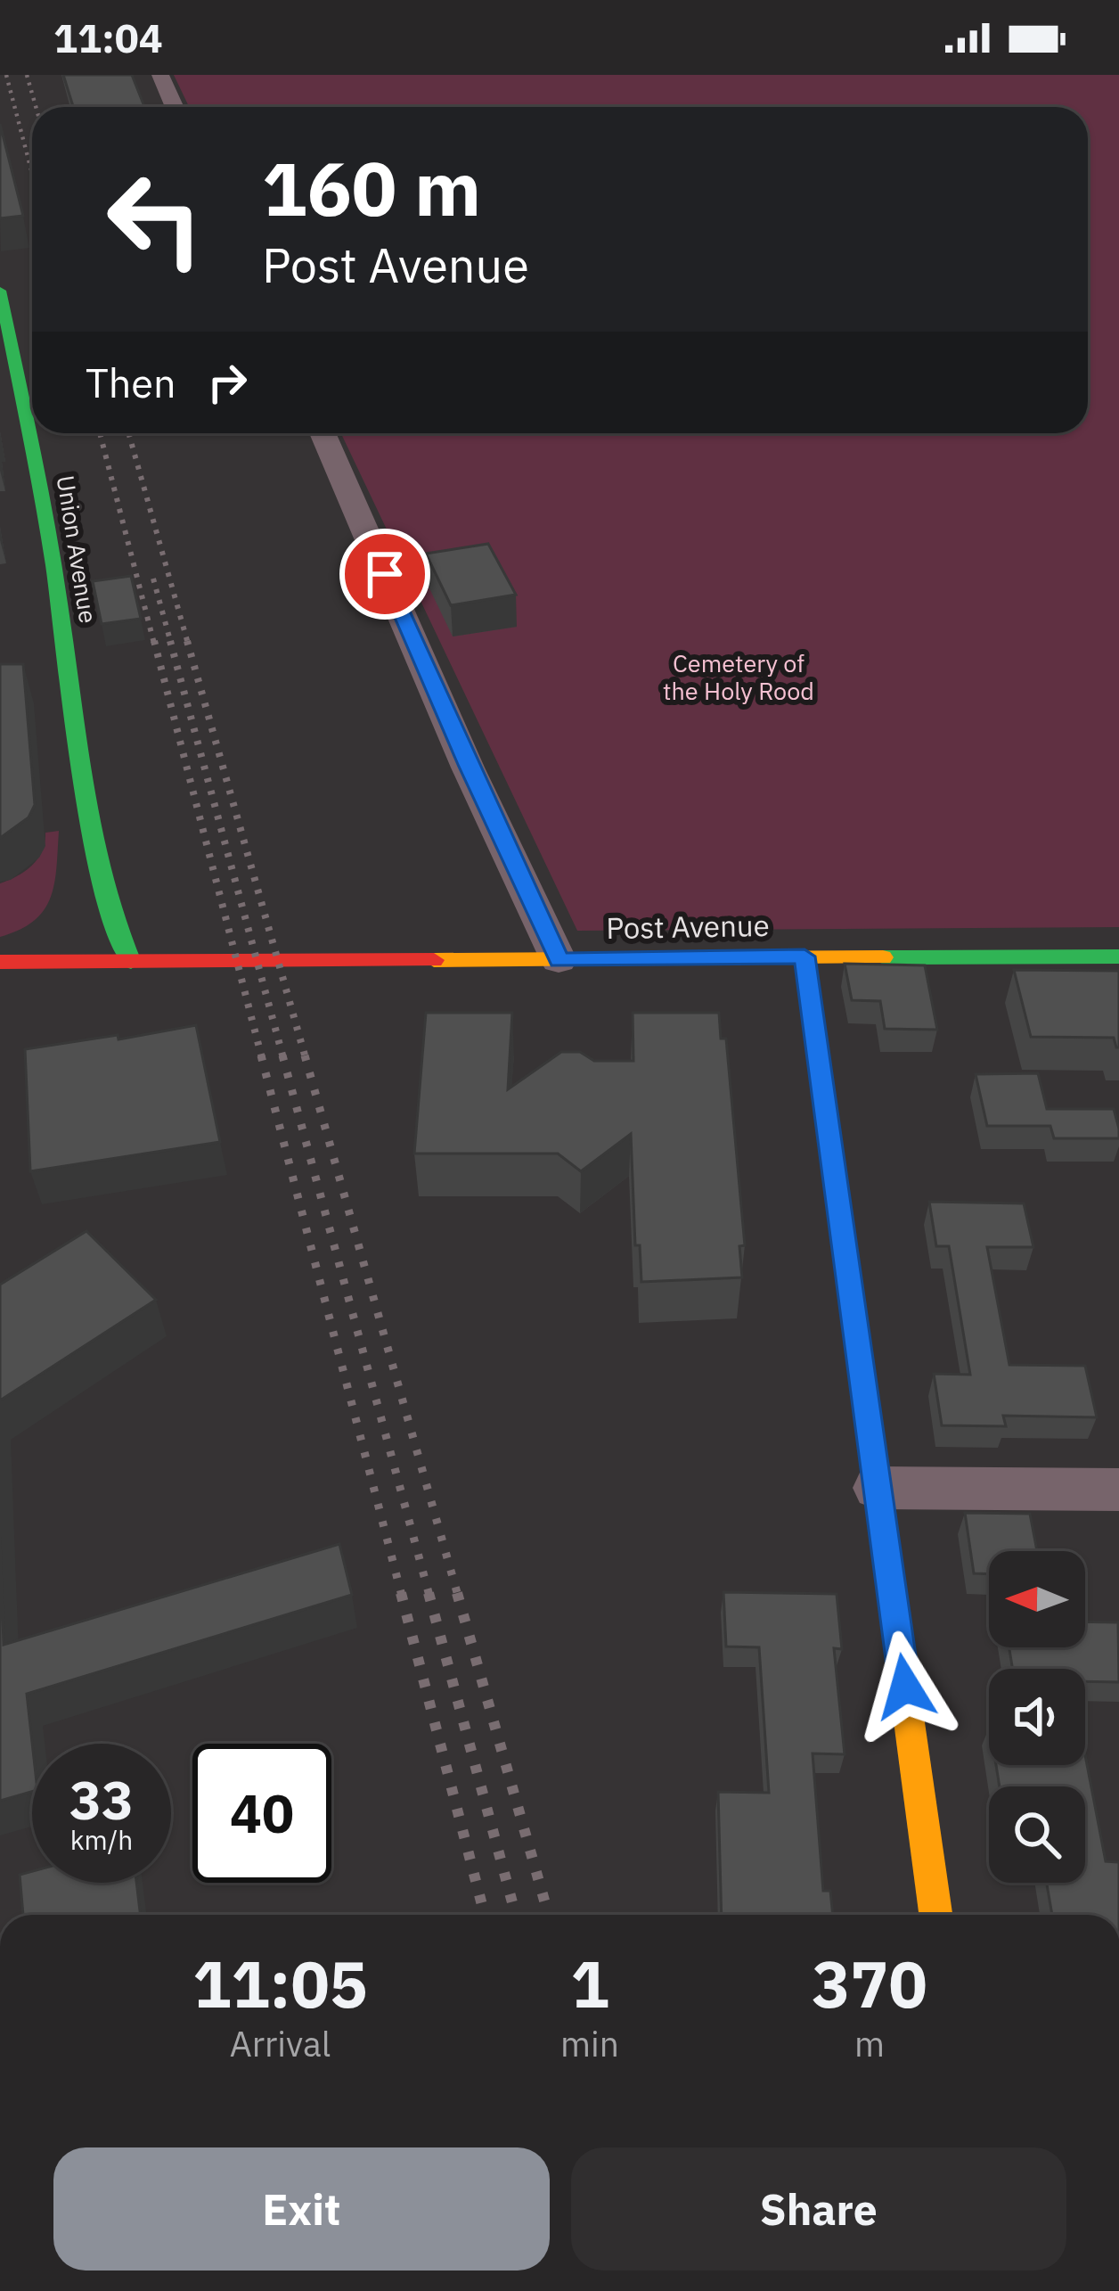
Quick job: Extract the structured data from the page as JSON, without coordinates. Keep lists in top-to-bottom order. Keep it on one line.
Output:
{"streets":{"main road":["Union Avenue","Post Avenue"]},"crossings":[["Union Avenue","Post Avenue"]],"parks":["Cemetery of the Holy Rood"],"north":"left","page":{"status":"11:04","turn":["160 m","Post Avenue"],"then":"Then","speed":"33 km/h","limit":"40","eta":["11:05","Arrival","1","min","370","m"],"buttons":["Exit","Share"]}}
